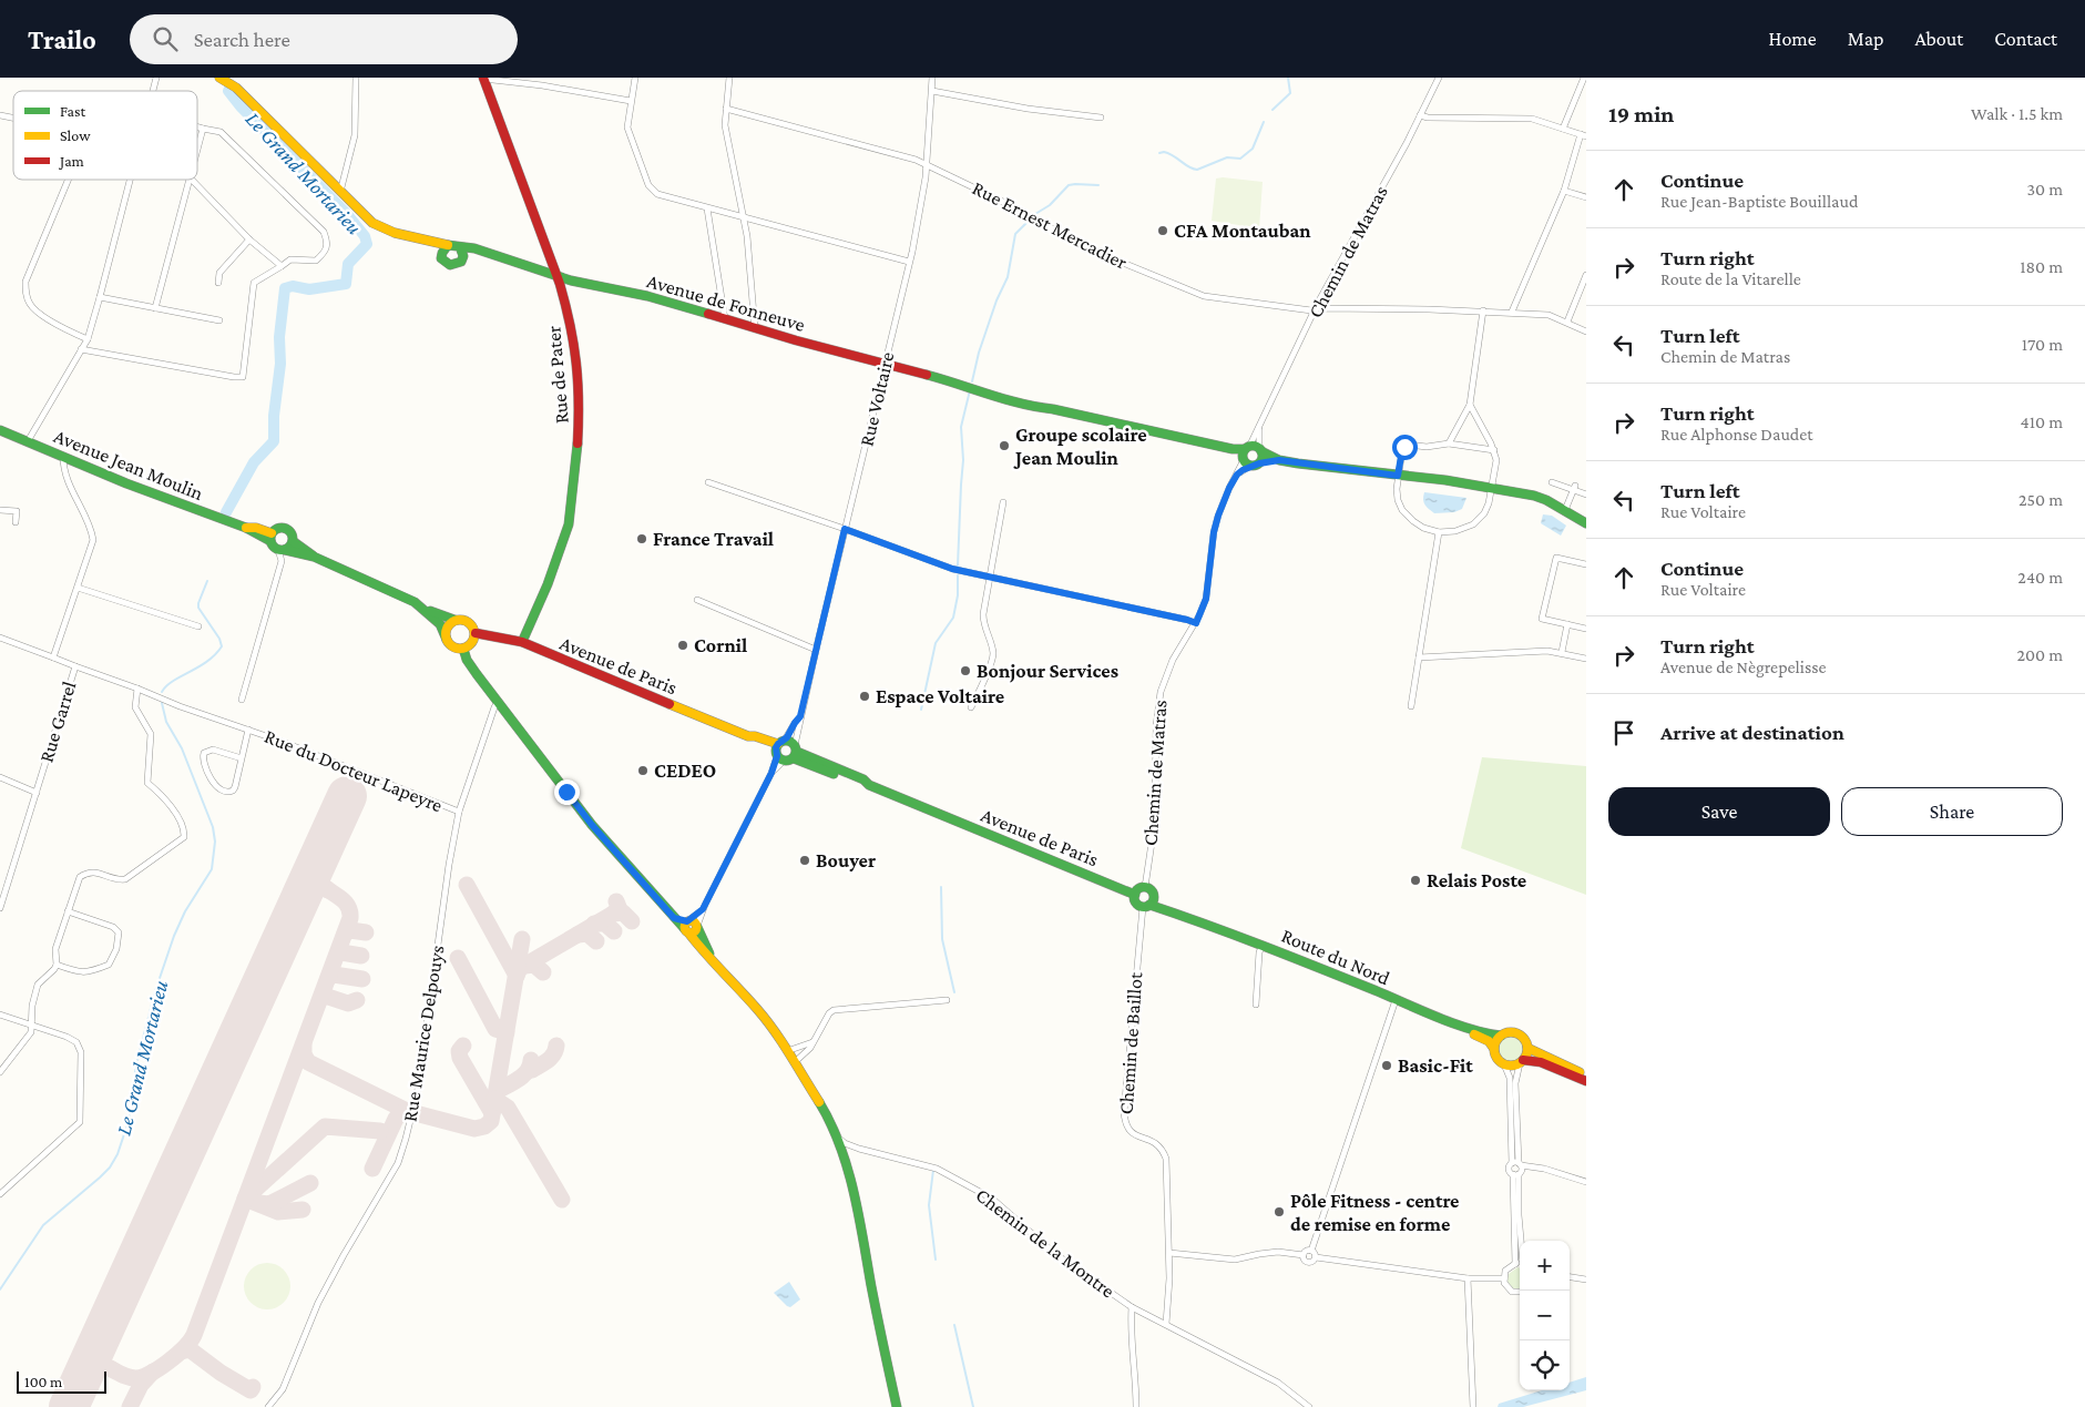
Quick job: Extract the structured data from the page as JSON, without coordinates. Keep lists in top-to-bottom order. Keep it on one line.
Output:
{"streets":{"main road":["Avenue de Fonneuve","Rue de Pater","Avenue Jean Moulin","Avenue de Paris","Route du Nord"],"street":["Rue Ernest Mercadier","Chemin de Matras","Rue Voltaire","Rue Garrel","Rue du Docteur Lapeyre","Rue Maurice Delpouys","Chemin de Baillot","Chemin de la Montre"]},"crossings":[["Rue Ernest Mercadier","Chemin de Matras"],["Rue Ernest Mercadier","Rue Voltaire"],["Chemin de Matras","Avenue de Fonneuve"],["Chemin de Matras","Avenue de Paris"],["Chemin de Matras","Route du Nord"],["Chemin de Matras","Chemin de Baillot"],["Avenue de Fonneuve","Rue de Pater"],["Avenue de Fonneuve","Rue Voltaire"],["Rue de Pater","Avenue de Paris"],["Rue Voltaire","Avenue de Paris"],["Avenue Jean Moulin","Rue Garrel"],["Avenue de Paris","Route du Nord"],["Avenue de Paris","Chemin de Baillot"],["Rue Garrel","Rue du Docteur Lapeyre"],["Rue du Docteur Lapeyre","Rue Maurice Delpouys"],["Route du Nord","Chemin de Baillot"],["Chemin de Baillot","Chemin de la Montre"]],"water":["Le Grand Mortarieu"],"places":["CFA Montauban","Groupe scolaire Jean Moulin","France Travail","Cornil","Bonjour Services","Espace Voltaire","CEDEO","Bouyer","Relais Poste","Basic-Fit","Pôle Fitness - centre de remise en forme"],"legend":["Fast","Slow","Jam"],"scale_bar":"100 m","page":{"header":"Trailo","search":"Search here","nav":["Home","Map","About","Contact"],"heading":["19 min","Walk · 1.5 km"],"list":[["Continue","Rue Jean-Baptiste Bouillaud","30 m"],["Turn right","Route de la Vitarelle","180 m"],["Turn left","Chemin de Matras","170 m"],["Turn right","Rue Alphonse Daudet","410 m"],["Turn left","Rue Voltaire","250 m"],["Continue","Rue Voltaire","240 m"],["Turn right","Avenue de Nègrepelisse","200 m"],"Arrive at destination"],"buttons":["Save","Share"],"map_buttons":["+","−"],"scale":"100 m"}}
